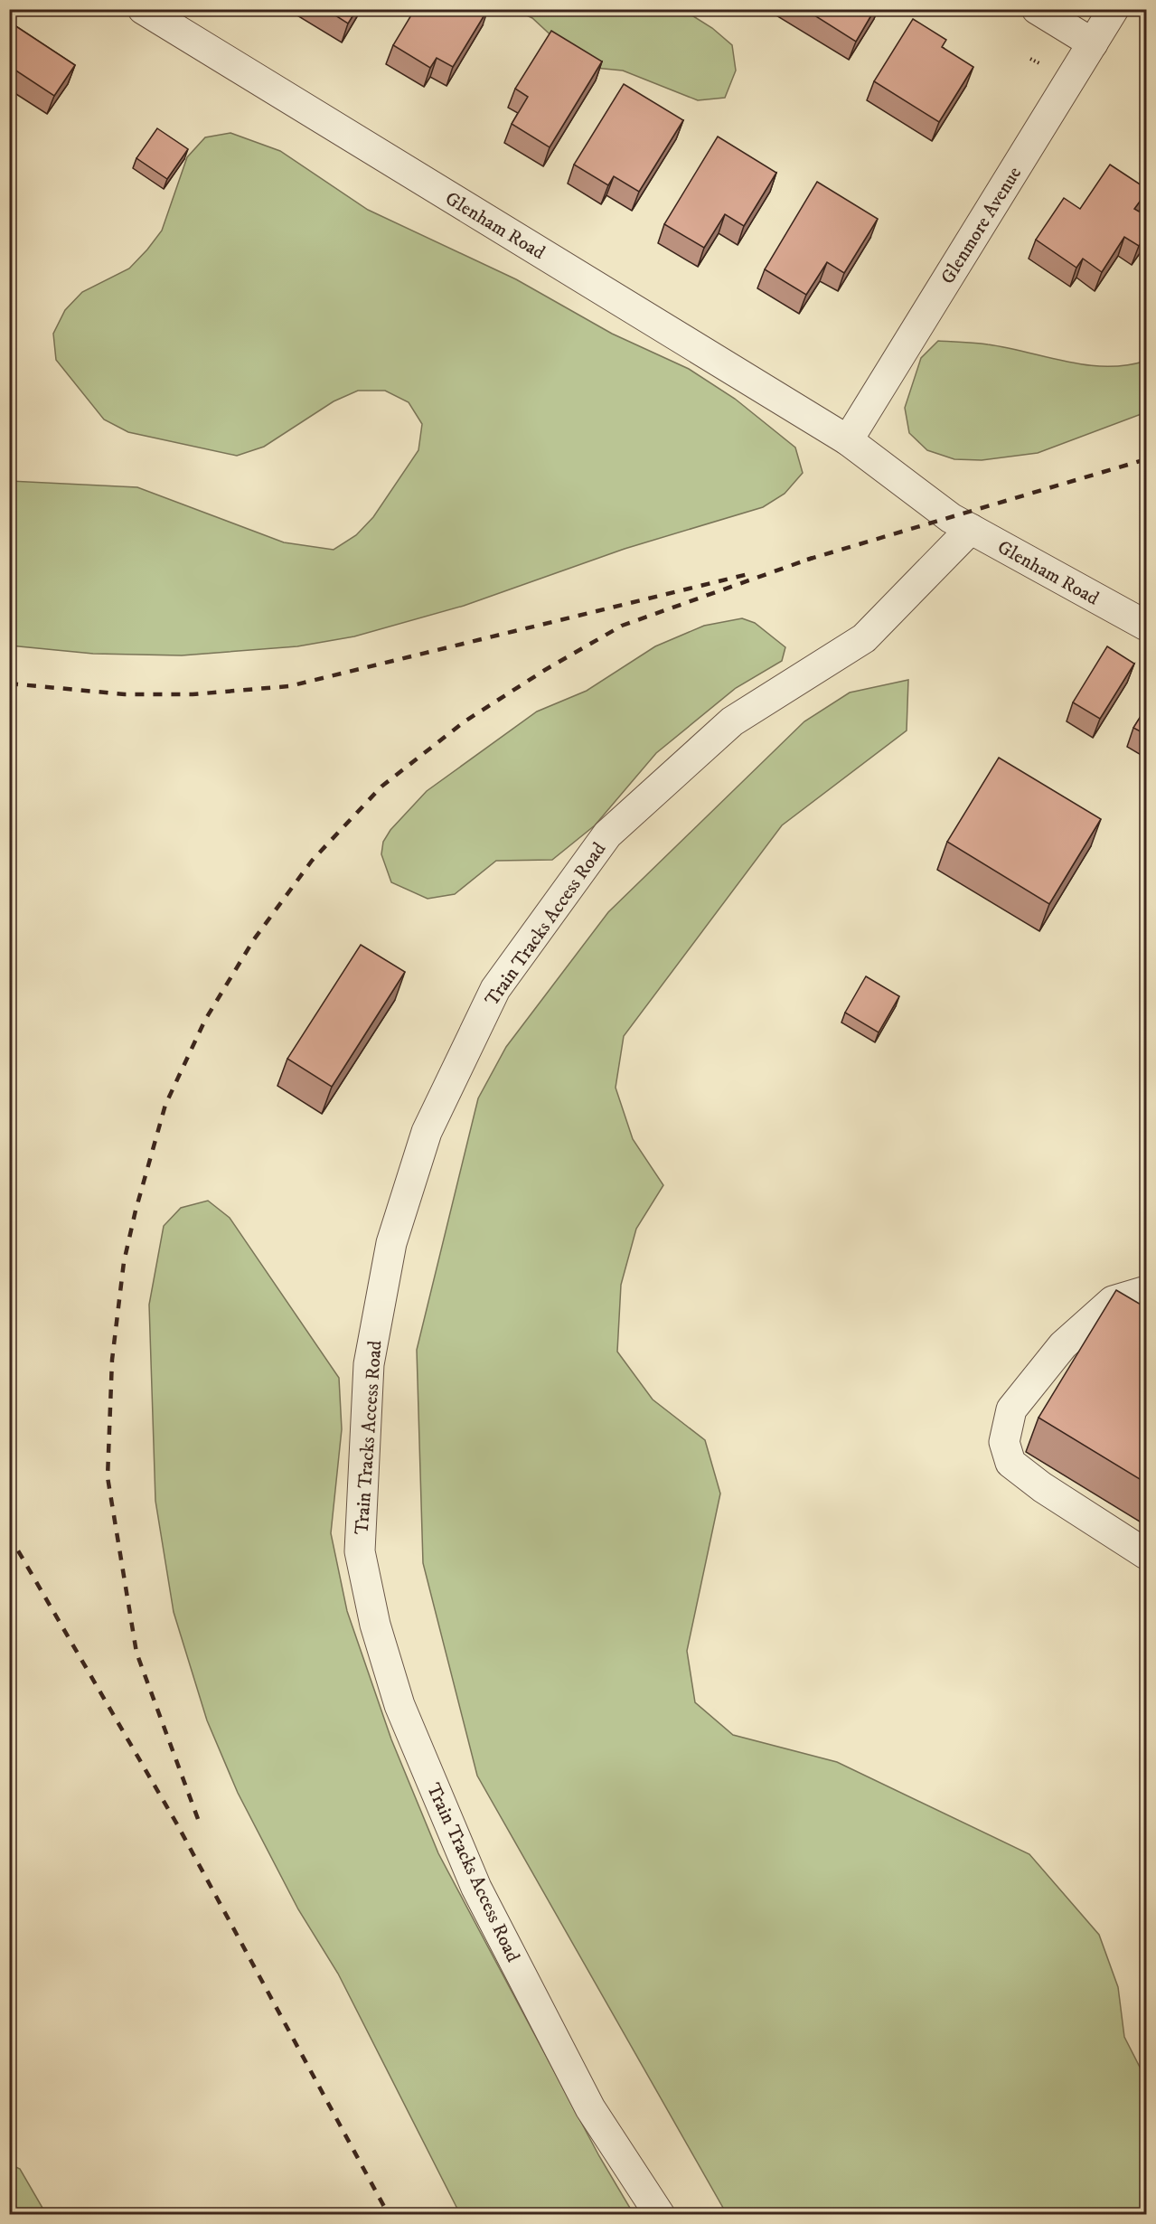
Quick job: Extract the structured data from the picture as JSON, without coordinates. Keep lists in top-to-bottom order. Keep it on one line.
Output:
{"streets":{"street":["Glenham Road","Glenmore Avenue","Train Tracks Access Road"]},"crossings":[["Glenham Road","Glenmore Avenue"],["Glenham Road","Train Tracks Access Road"]]}
